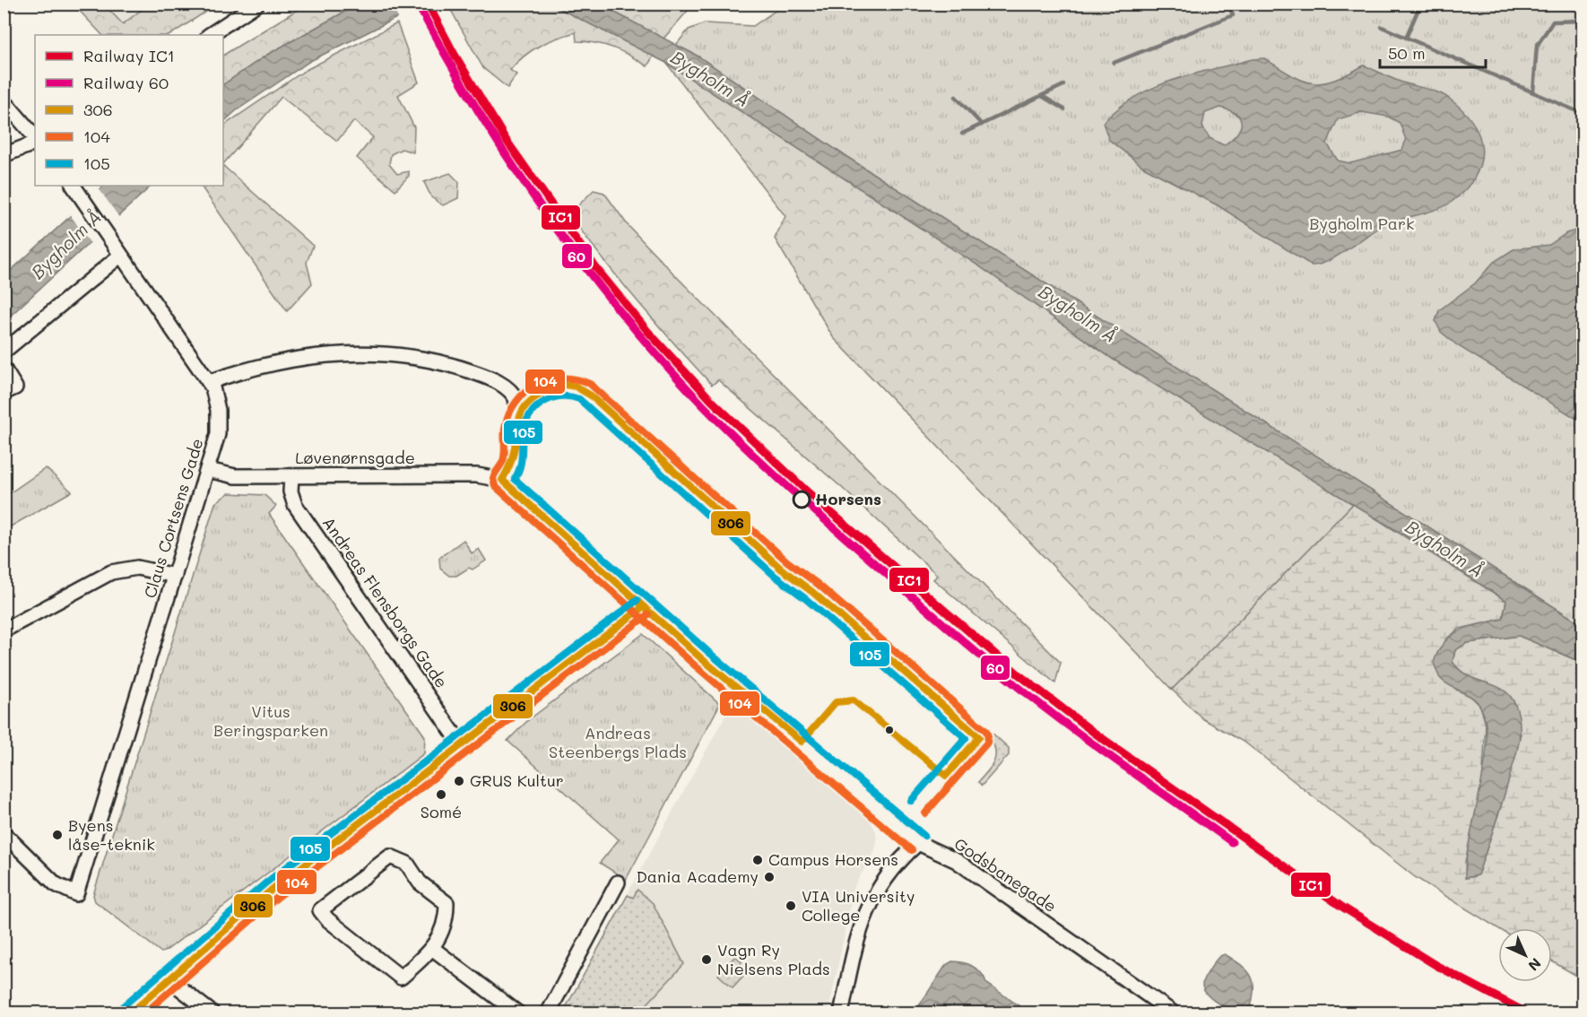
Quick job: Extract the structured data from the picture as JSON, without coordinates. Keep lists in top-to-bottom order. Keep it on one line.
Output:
{"streets":{"street":["Løvenørnsgade","Claus Cortsens Gade","Andreas Flensborgs Gade","Godsbanegade"]},"crossings":[["Løvenørnsgade","Claus Cortsens Gade"],["Løvenørnsgade","Andreas Flensborgs Gade"]],"water":["Bygholm Å"],"parks":["Bygholm Park","Vitus Beringsparken","Andreas Steenbergs Plads"],"places":["Horsens","GRUS Kultur","Somé","Byens låse-teknik","Campus Horsens","Dania Academy","VIA University College","Vagn Ry Nielsens Plads"],"lines":["rail line IC1","rail line 60","transit line 104","transit line 306","transit line 105"],"legend":["Railway IC1","Railway 60","306","104","105"],"scale_bar":"50 m","north":"bottom right"}
